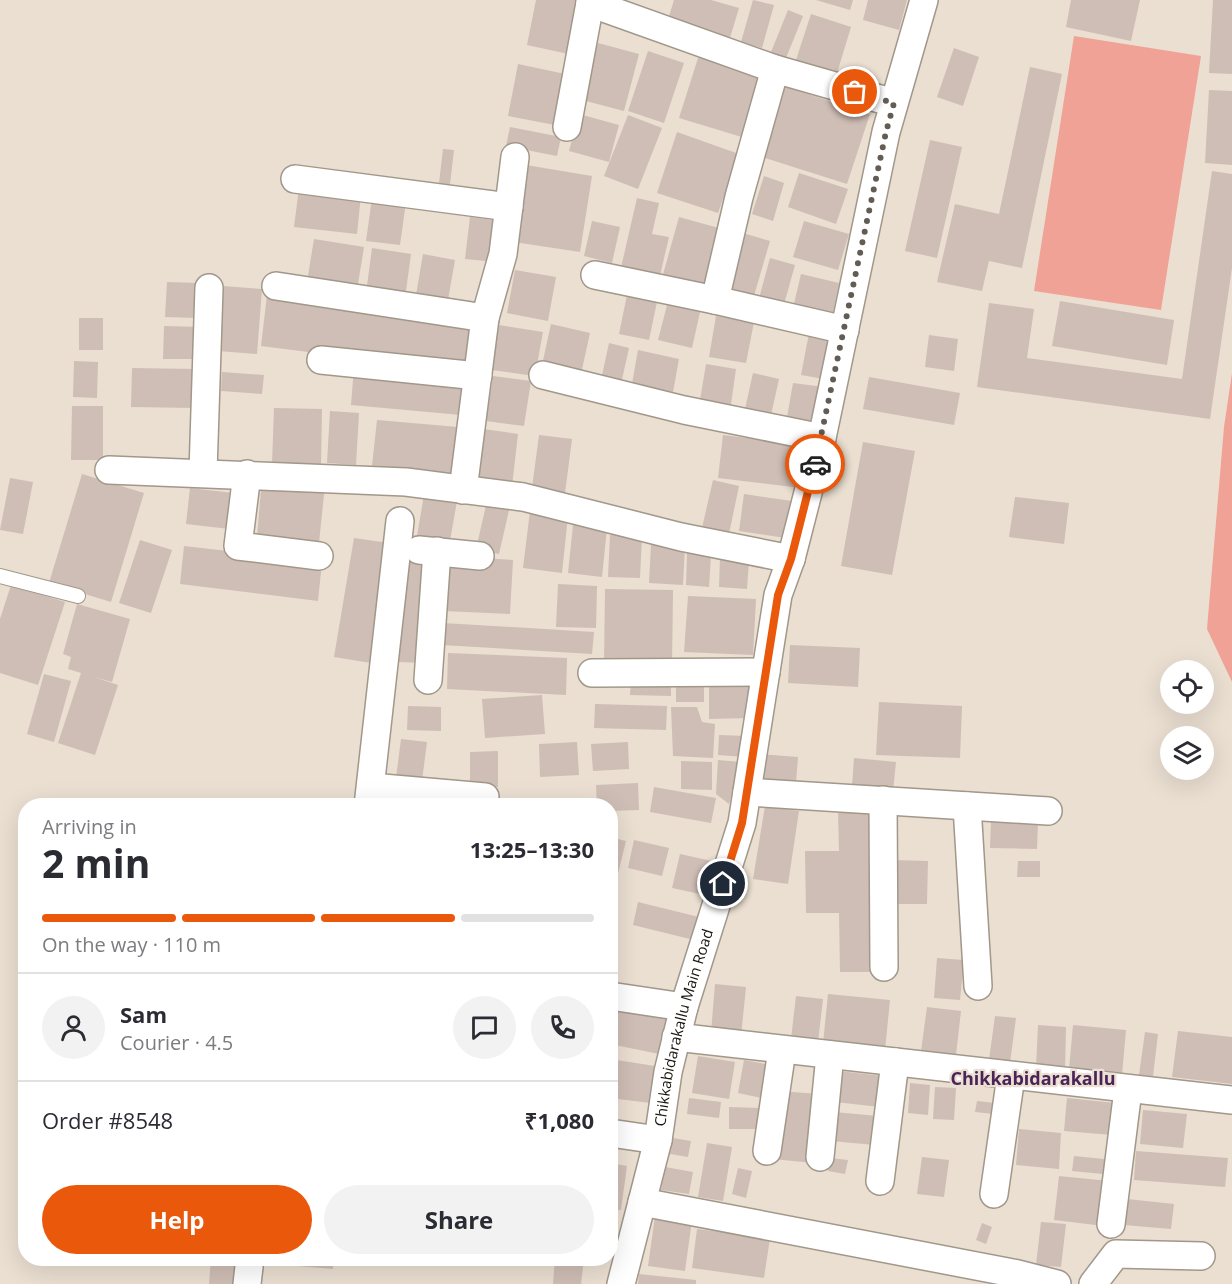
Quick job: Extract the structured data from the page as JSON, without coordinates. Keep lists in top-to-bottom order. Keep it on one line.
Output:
{"streets":{"street":["Chikkabidarakallu Main Road"]},"districts":["Chikkabidarakallu"],"page":{"heading":["2 min","Arriving in","13:25–13:30"],"panel":["Sam","Courier · 4.5","Order #8548","₹1,080"],"bar":"On the way · 110 m","buttons":["Help","Share"]}}
